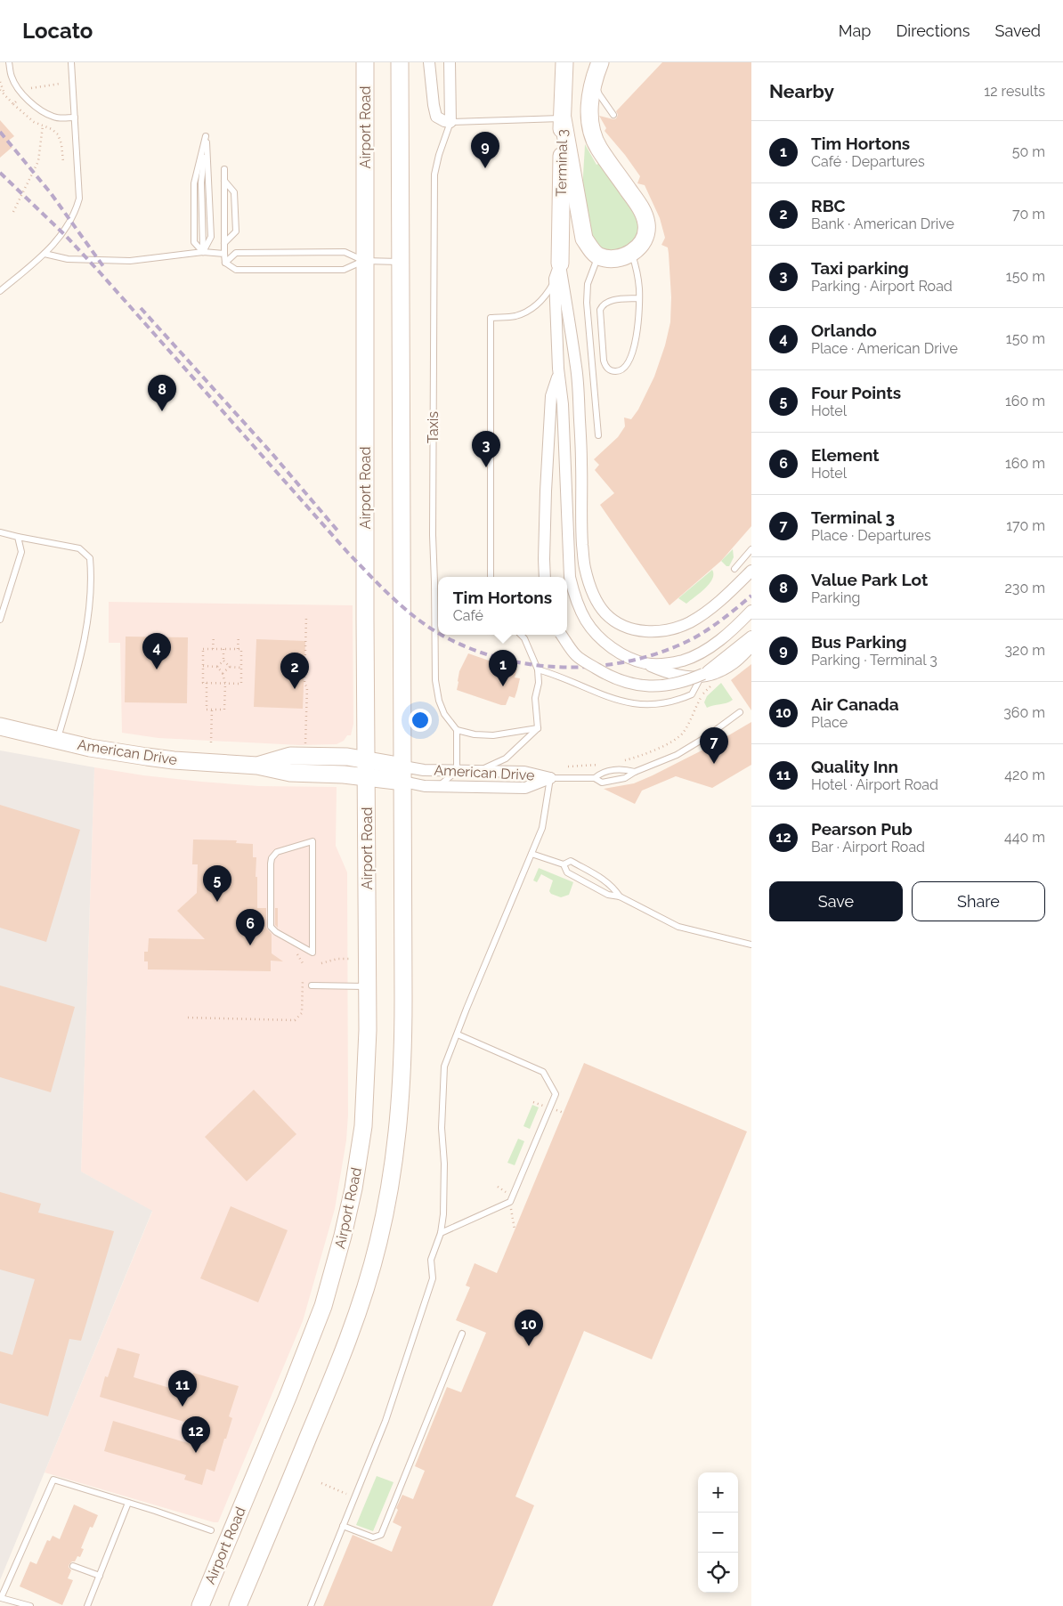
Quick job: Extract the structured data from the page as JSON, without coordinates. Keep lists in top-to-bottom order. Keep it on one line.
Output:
{"streets":{"main road":["Airport Road","Terminal 3","American Drive"],"lane":["Taxis"]},"crossings":[["Airport Road","American Drive"]],"page":{"header":"Locato","nav":["Map","Directions","Saved"],"heading":["Nearby","12 results"],"list":[{"mark":"1","name":"Tim Hortons","note":"Café · Departures","value":"50 m"},{"mark":"2","name":"RBC","note":"Bank · American Drive","value":"70 m"},{"mark":"3","name":"Taxi parking","note":"Parking · Airport Road","value":"150 m"},{"mark":"4","name":"Orlando","note":"Place · American Drive","value":"150 m"},{"mark":"5","name":"Four Points","note":"Hotel","value":"160 m"},{"mark":"6","name":"Element","note":"Hotel","value":"160 m"},{"mark":"7","name":"Terminal 3","note":"Place · Departures","value":"170 m"},{"mark":"8","name":"Value Park Lot","note":"Parking","value":"230 m"},{"mark":"9","name":"Bus Parking","note":"Parking · Terminal 3","value":"320 m"},{"mark":"10","name":"Air Canada","note":"Place","value":"360 m"},{"mark":"11","name":"Quality Inn","note":"Hotel · Airport Road","value":"420 m"},{"mark":"12","name":"Pearson Pub","note":"Bar · Airport Road","value":"440 m"}],"pins":["9","8","3","4","1","2","7","5","6","10","11","12"],"popup":["Tim Hortons","Café"],"buttons":["Save","Share"],"map_buttons":["+","−"]}}
